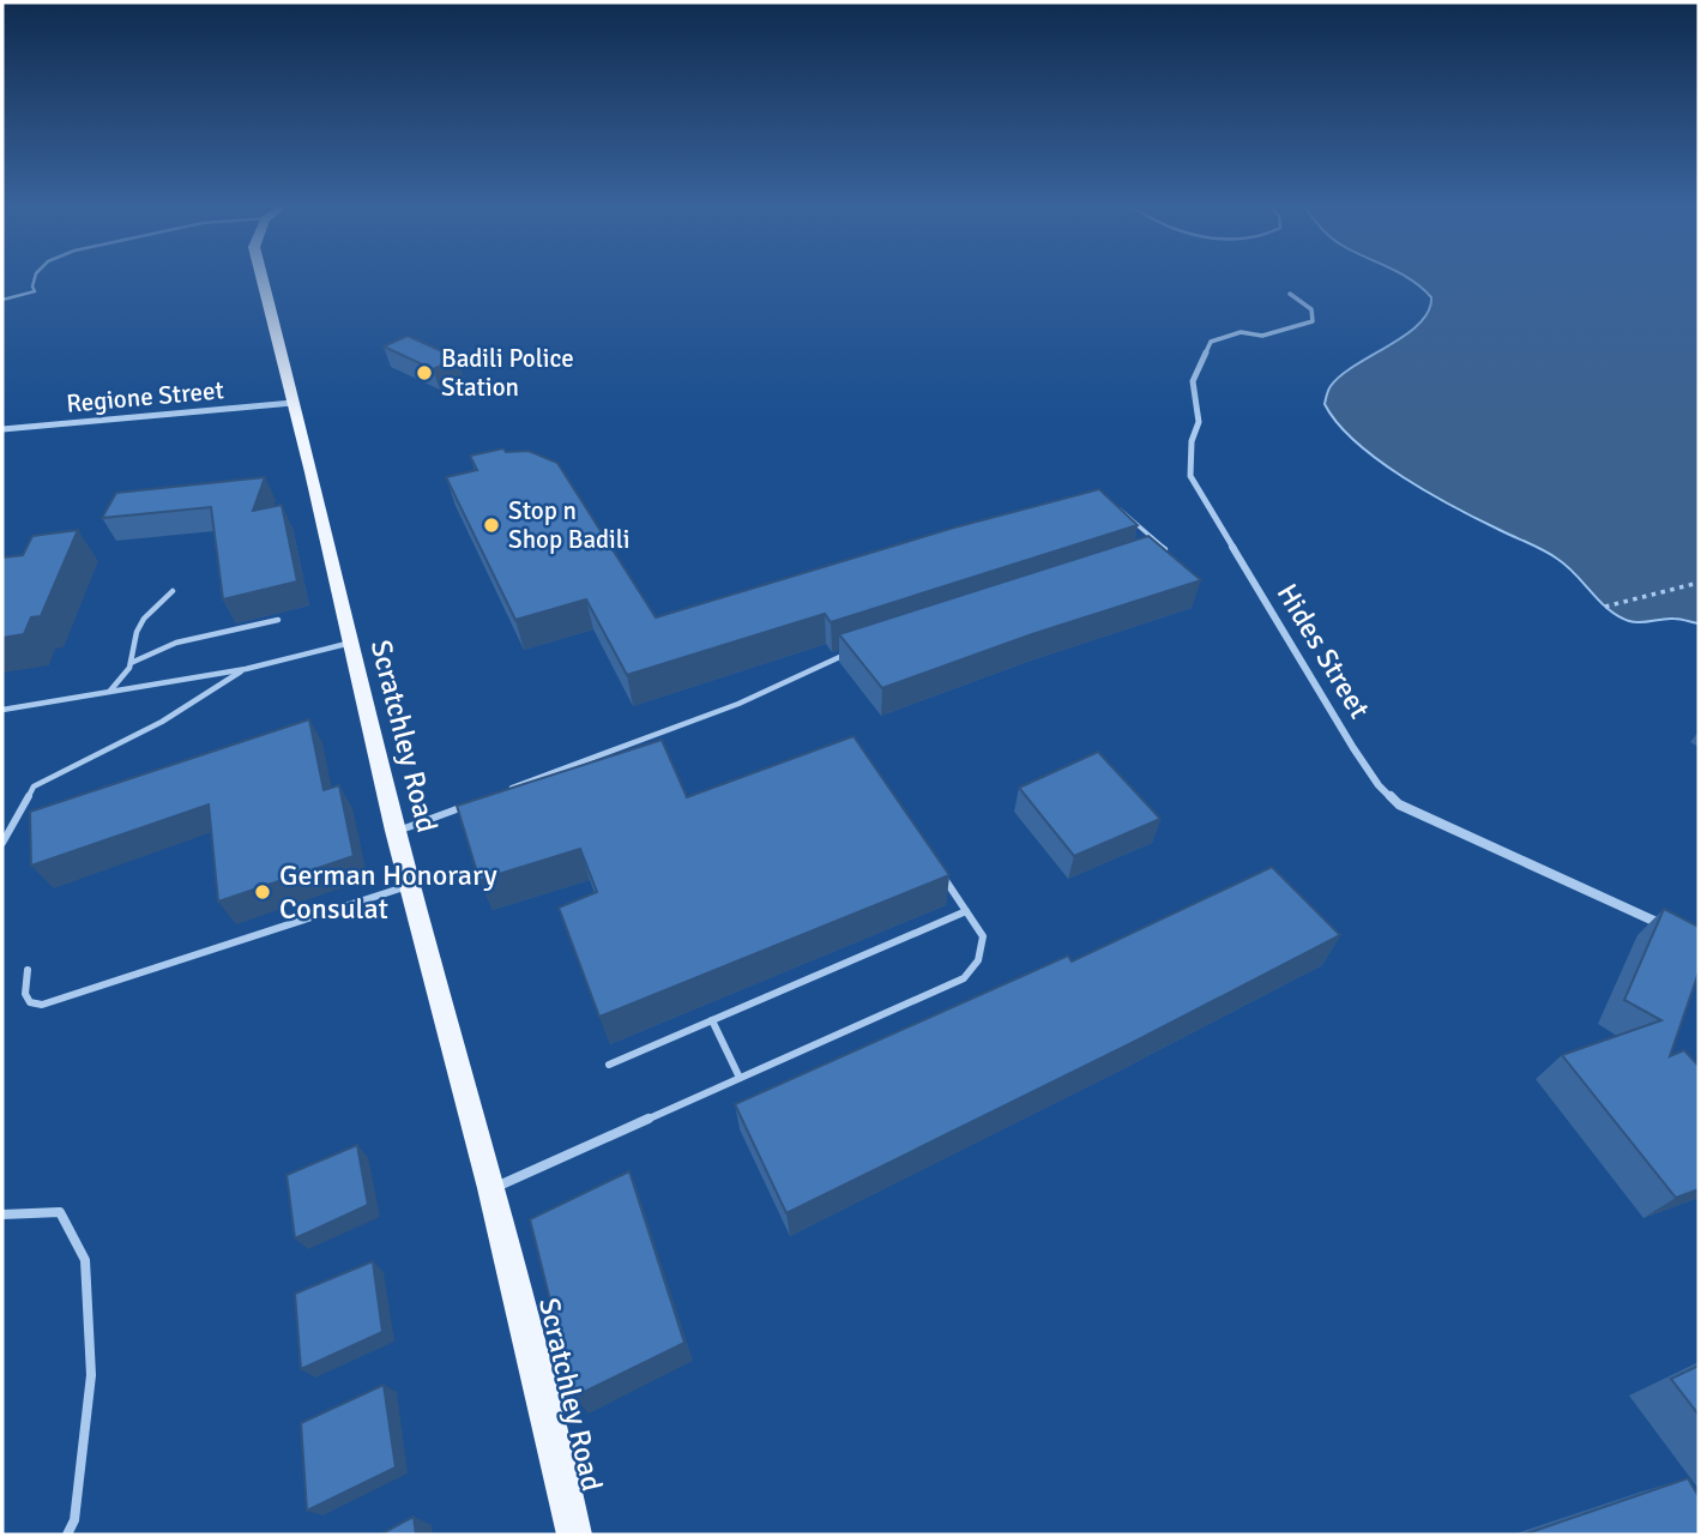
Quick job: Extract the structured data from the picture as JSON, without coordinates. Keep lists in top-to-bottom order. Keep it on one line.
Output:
{"streets":{"main road":["Scratchley Road"],"street":["Regione Street","Hides Street"]},"crossings":[["Regione Street","Scratchley Road"]],"places":["Badili Police Station","Stop n Shop Badili","German Honorary Consulat"]}
